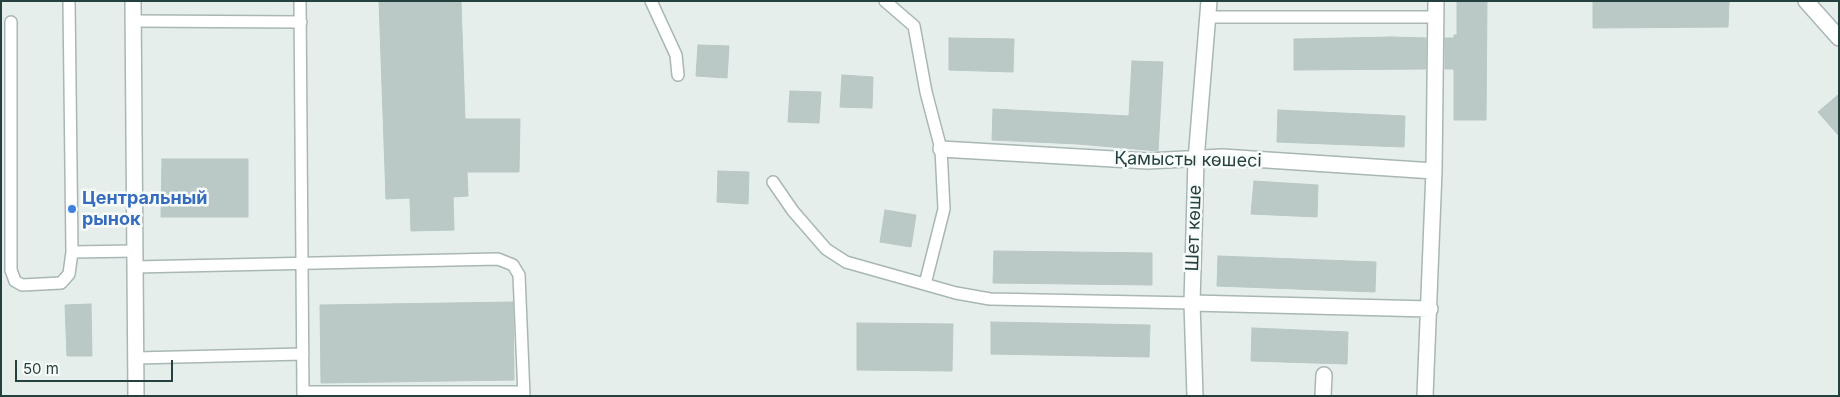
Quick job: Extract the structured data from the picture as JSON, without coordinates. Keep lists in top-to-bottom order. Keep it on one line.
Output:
{"streets":{"street":["Қамысты көшесі","Шет көше"]},"crossings":[["Қамысты көшесі","Шет көше"]],"places":["Центральный рынок"],"scale_bar":"50 m"}
